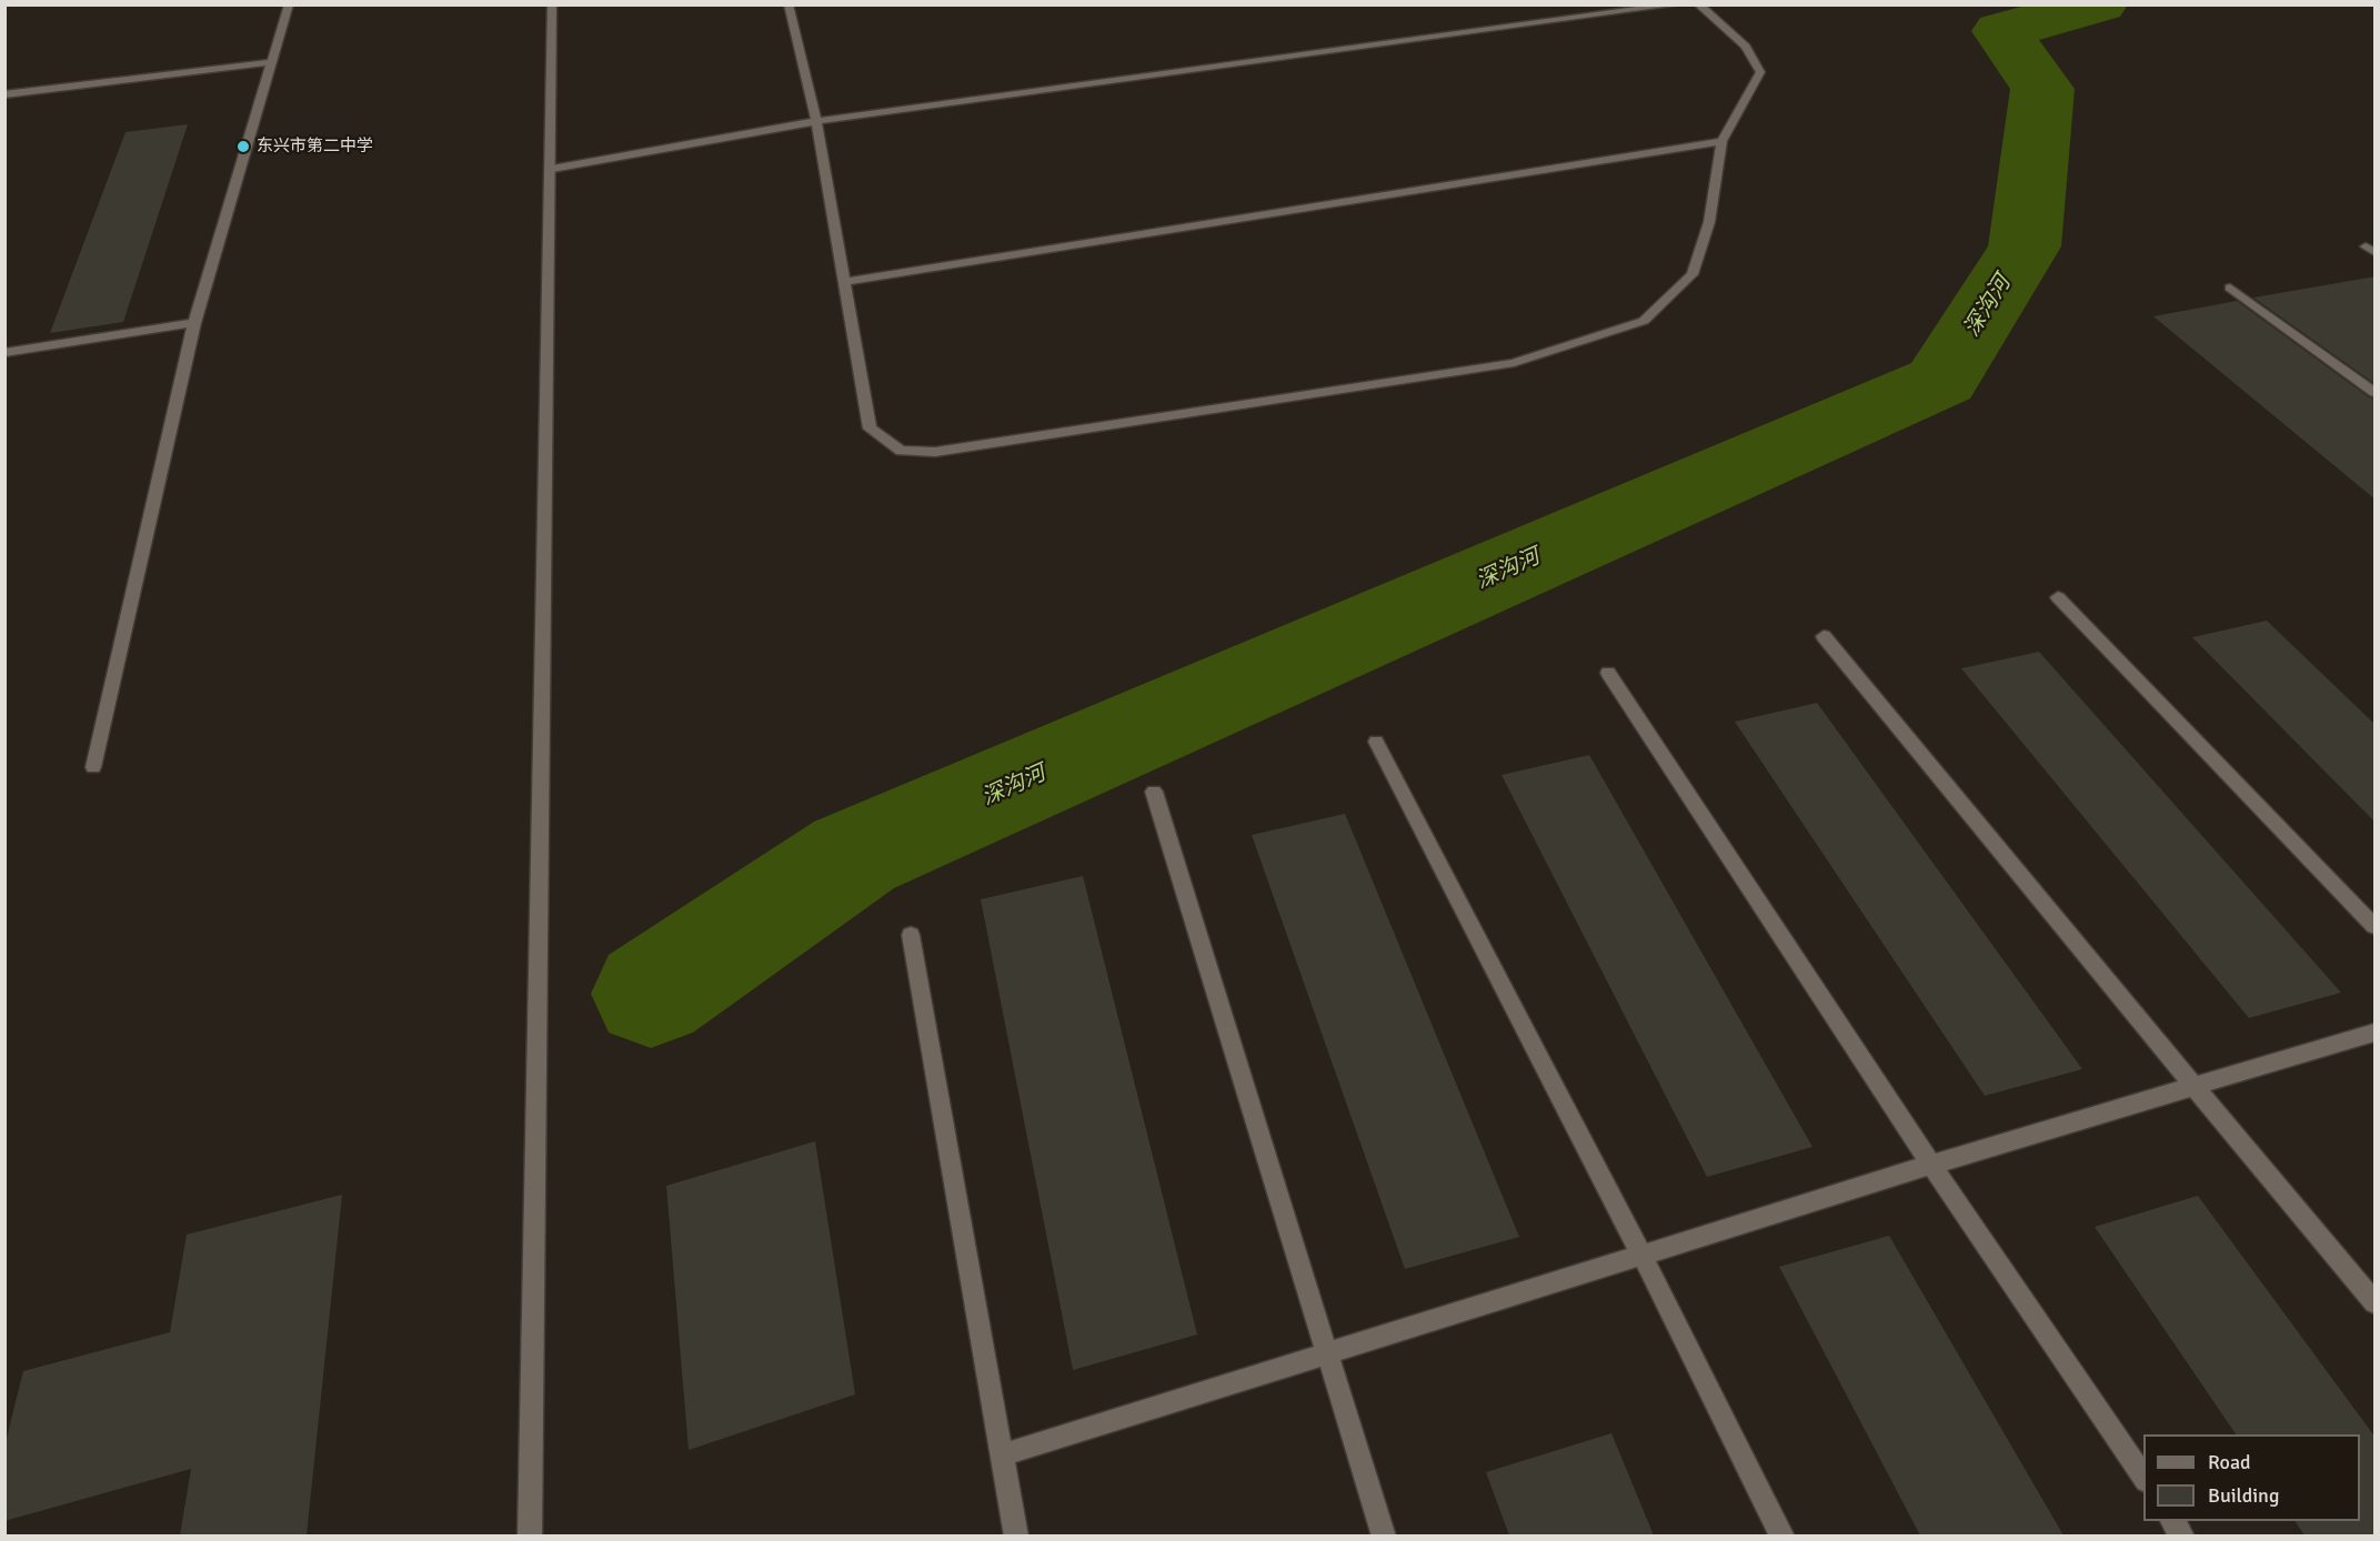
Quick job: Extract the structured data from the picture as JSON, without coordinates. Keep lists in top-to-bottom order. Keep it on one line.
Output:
{"water":["深沟河"],"places":["东兴市第二中学"],"legend":["Road","Building"]}
